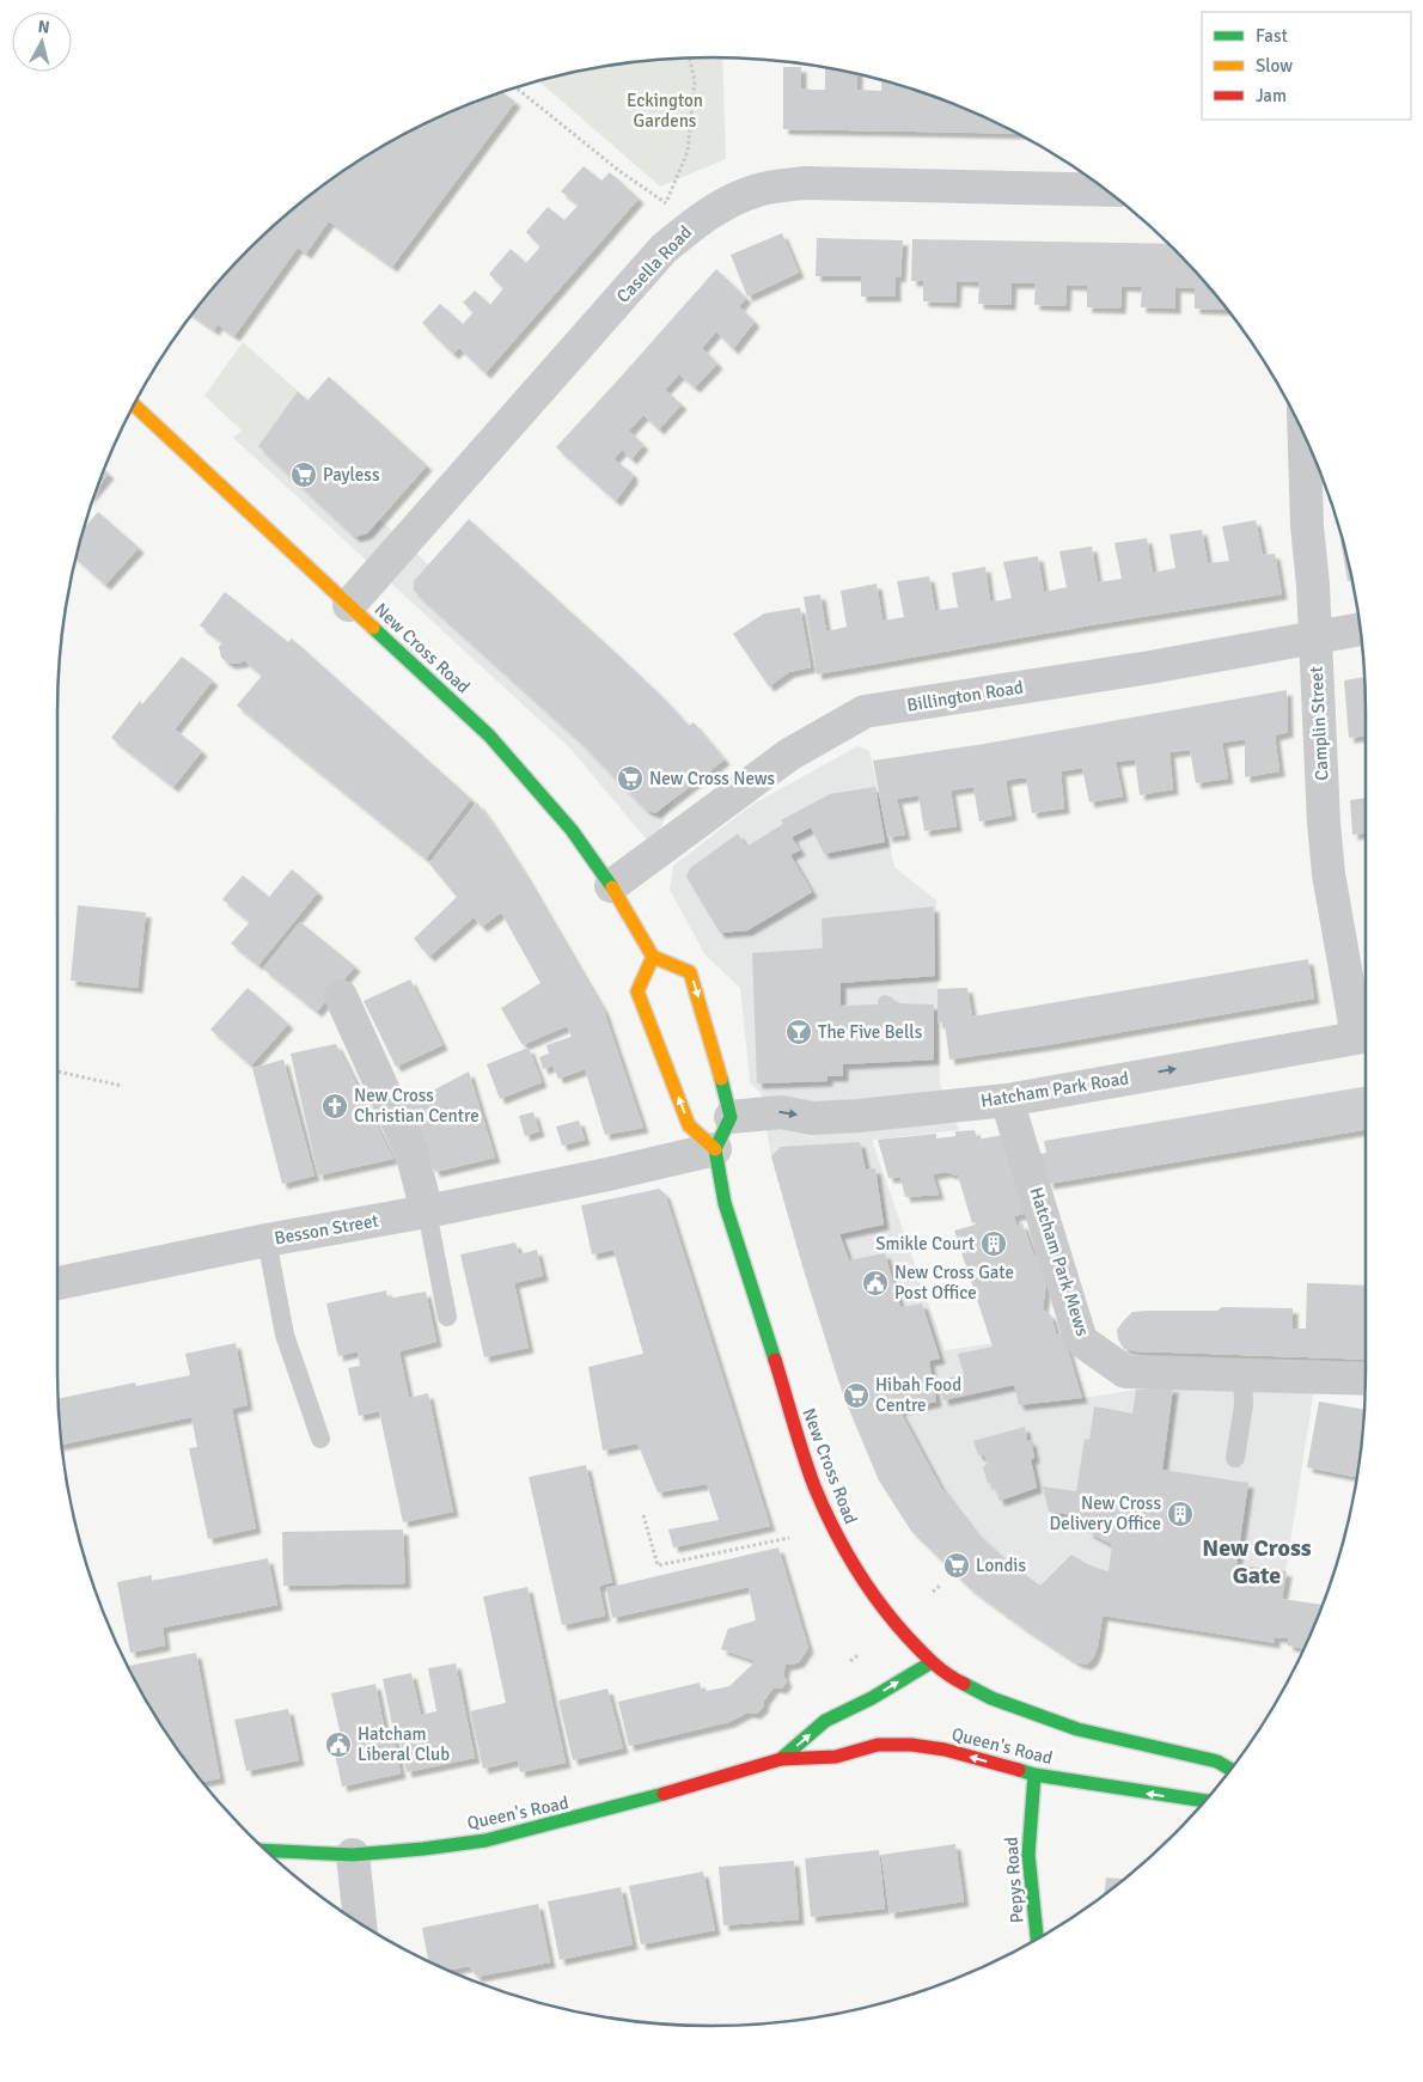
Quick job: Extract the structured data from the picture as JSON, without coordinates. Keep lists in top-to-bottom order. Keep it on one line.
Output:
{"streets":{"main road":["New Cross Road","Queen's Road","Pepys Road"],"street":["Casella Road","Billington Road","Camplin Street","Hatcham Park Road","Besson Street","Hatcham Park Mews"]},"crossings":[["Casella Road","New Cross Road"],["New Cross Road","Billington Road"],["New Cross Road","Besson Street"],["New Cross Road","Queen's Road"],["Billington Road","Camplin Street"],["Hatcham Park Road","Hatcham Park Mews"],["Queen's Road","Pepys Road"]],"one_way":["Hatcham Park Road"],"districts":["New Cross Gate"],"parks":["Eckington Gardens"],"places":{"supermarket":["Payless","New Cross News","Hibah Food Centre","Londis"],"bar":["The Five Bells"],"church":["New Cross Christian Centre"],"building":["Smikle Court","New Cross Delivery Office"],"public building":["New Cross Gate Post Office","Hatcham Liberal Club"]},"legend":["Fast","Slow","Jam"],"north":"top"}
